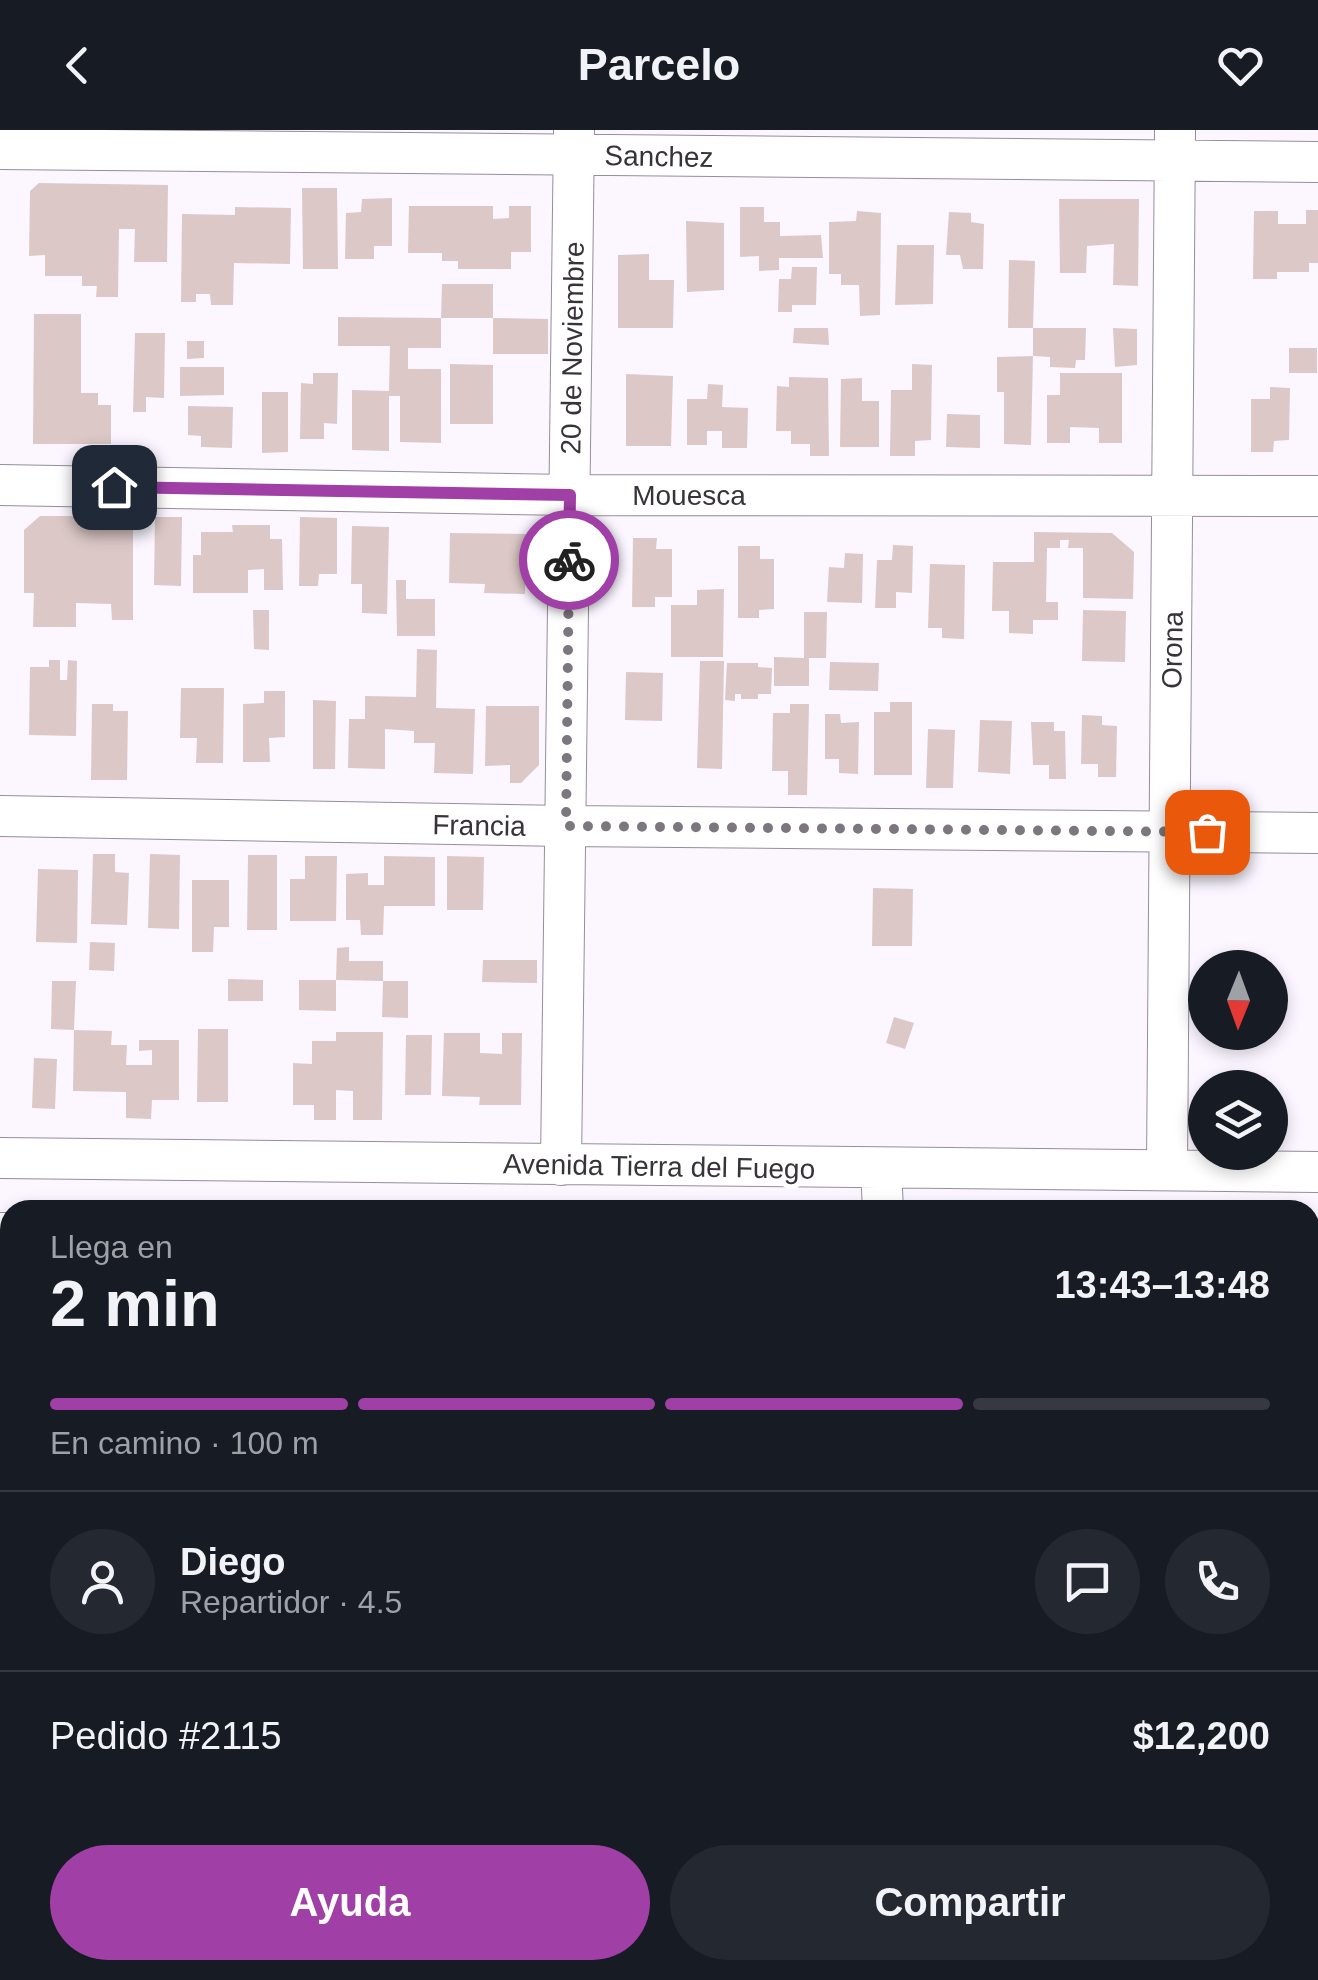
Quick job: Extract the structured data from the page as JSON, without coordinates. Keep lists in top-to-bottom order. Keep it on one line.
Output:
{"streets":{"street":["Sanchez","20 de Noviembre","Mouesca","Orona","Francia","Avenida Tierra del Fuego"]},"crossings":[["Sanchez","20 de Noviembre"],["Sanchez","Orona"],["20 de Noviembre","Mouesca"],["20 de Noviembre","Francia"],["20 de Noviembre","Avenida Tierra del Fuego"],["Mouesca","Orona"],["Orona","Francia"],["Orona","Avenida Tierra del Fuego"]],"north":"bottom","page":{"header":"Parcelo","heading":["2 min","Llega en","13:43–13:48"],"panel":["Diego","Repartidor · 4.5","Pedido #2115","$12,200"],"bar":"En camino · 100 m","buttons":["Ayuda","Compartir"]}}
